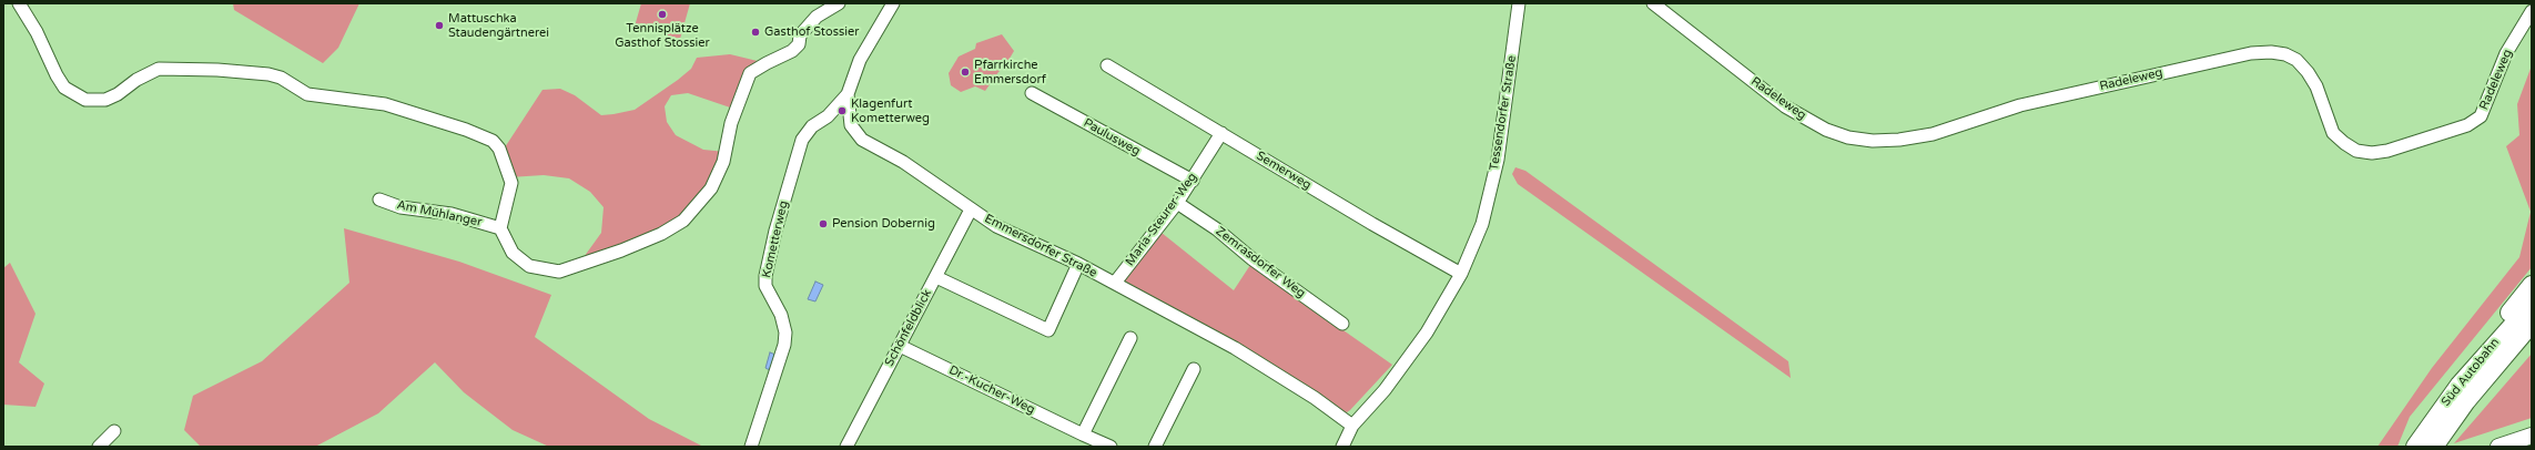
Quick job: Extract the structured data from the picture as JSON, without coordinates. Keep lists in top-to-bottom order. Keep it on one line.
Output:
{"streets":{"highway":["Süd Autobahn"],"street":["Radeleweg","Tessendorfer Straße","Paulusweg","Semerweg","Am Mühlanger","Maria-Steurer-Weg","Kometterweg","Emmersdorfer Straße","Zemrasdorfer Weg","Schönfeldblick","Dr.-Kucher-Weg"]},"crossings":[["Tessendorfer Straße","Semerweg"],["Tessendorfer Straße","Emmersdorfer Straße"],["Paulusweg","Maria-Steurer-Weg"],["Semerweg","Maria-Steurer-Weg"],["Maria-Steurer-Weg","Emmersdorfer Straße"],["Maria-Steurer-Weg","Zemrasdorfer Weg"],["Emmersdorfer Straße","Schönfeldblick"],["Schönfeldblick","Dr.-Kucher-Weg"]],"places":["Tennisplätze Gasthof Stossier","Mattuschka Staudengärtnerei","Gasthof Stossier","Pfarrkirche Emmersdorf","Klagenfurt Kometterweg","Pension Dobernig"]}
